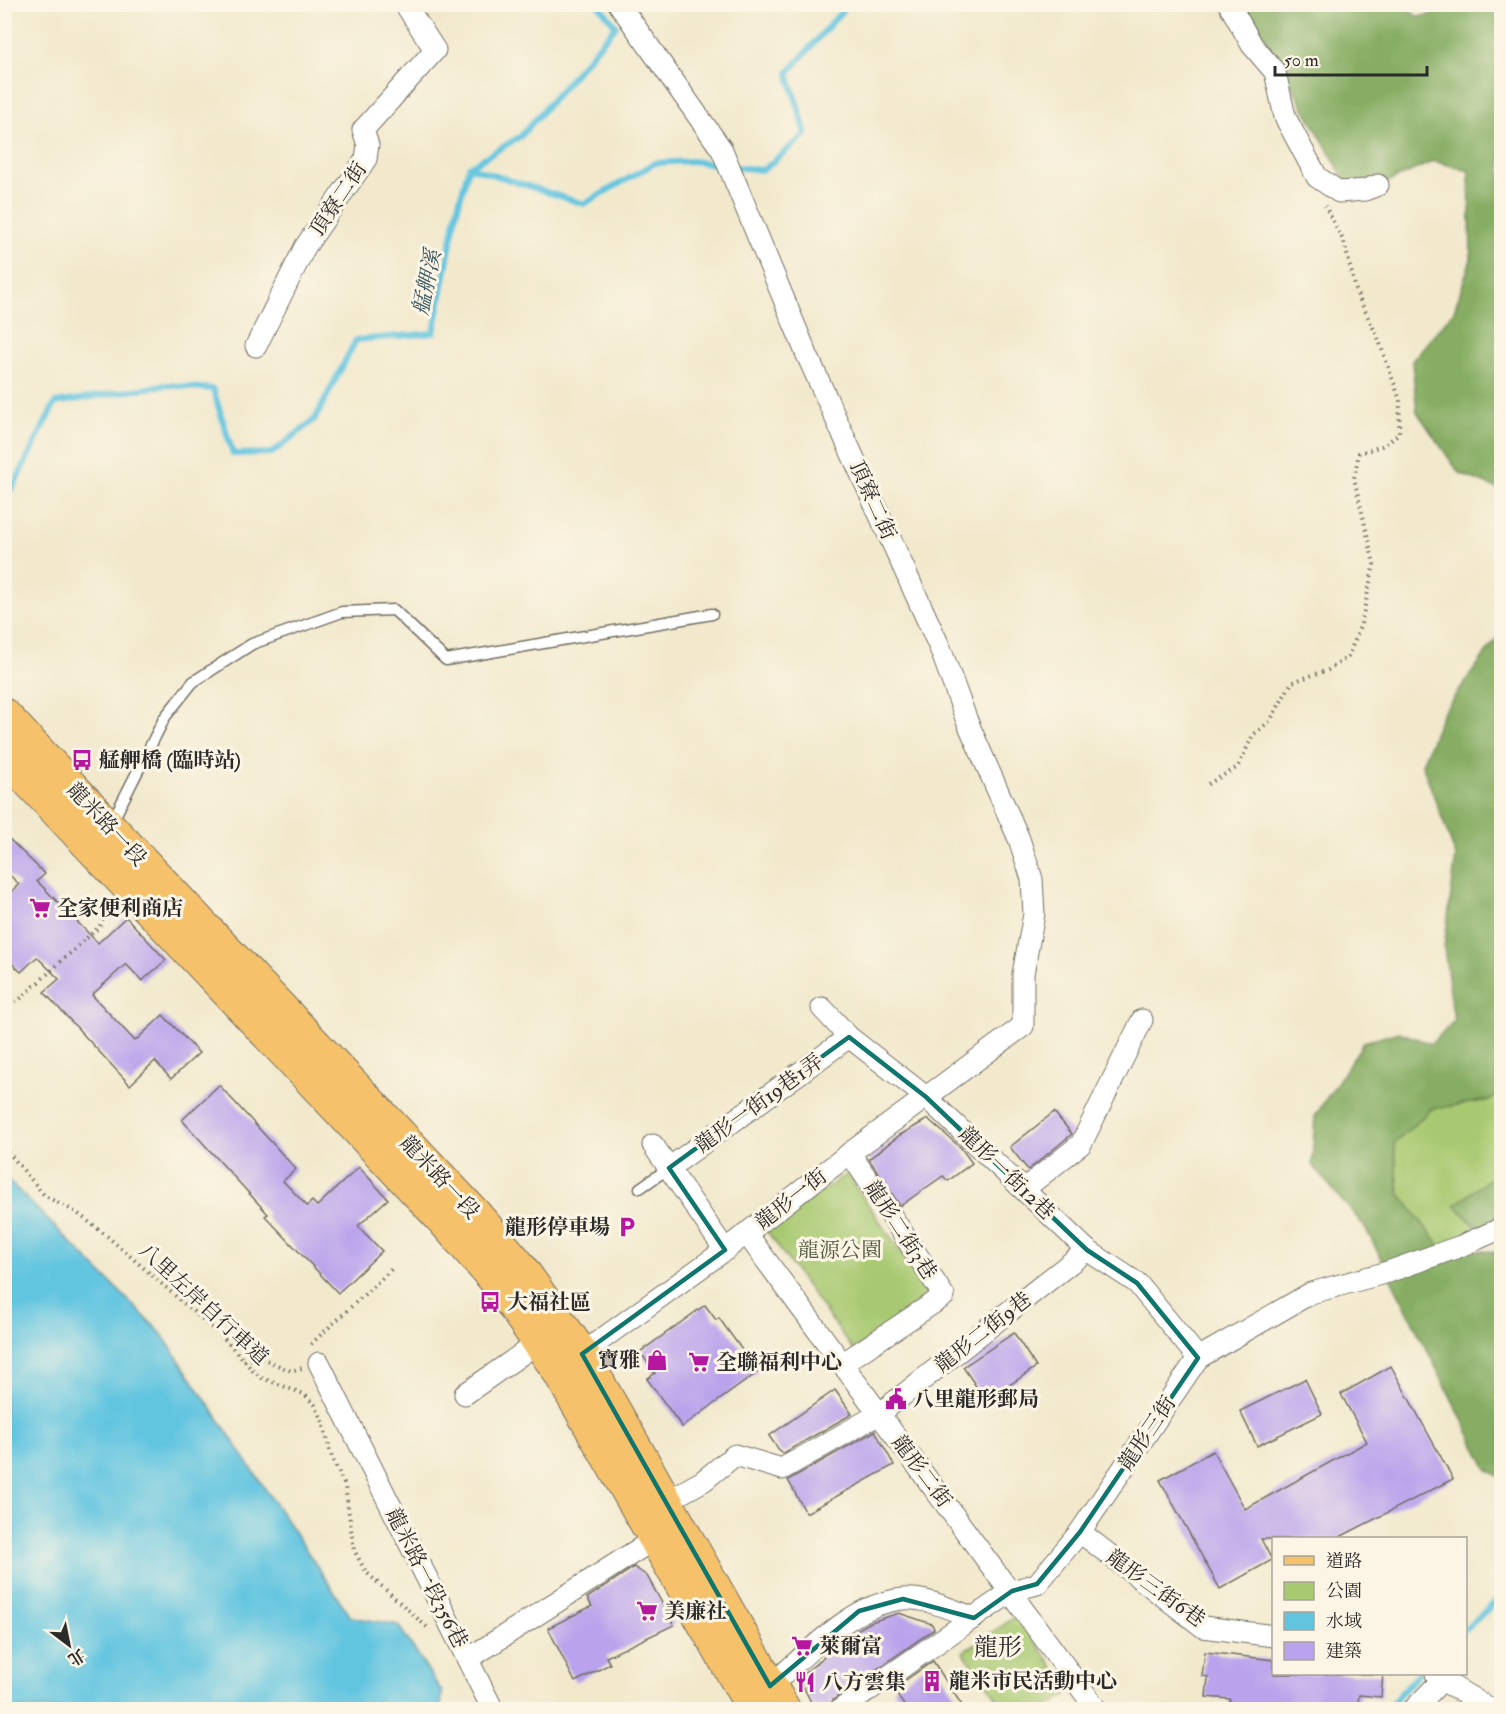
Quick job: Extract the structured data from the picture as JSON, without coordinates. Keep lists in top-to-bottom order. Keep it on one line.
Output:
{"streets":{"main road":["龍米路一段"],"street":["頂寮二街","龍形一街19巷1弄","龍形一街12巷","龍形一街","龍形二街3巷","龍形二街9巷","龍形三街","龍形二街","龍米路一段356巷","龍形三街6巷"],"path":["八里左岸自行車道"]},"crossings":[["頂寮二街","龍形一街"],["龍米路一段","龍形一街"],["龍米路一段","龍形二街9巷"],["龍米路一段","龍米路一段356巷"],["龍形一街19巷1弄","龍形一街12巷"],["龍形一街12巷","龍形一街"],["龍形一街12巷","龍形二街9巷"],["龍形一街12巷","龍形三街"],["龍形一街","龍形二街3巷"],["龍形一街","龍形二街"],["龍形二街3巷","龍形二街"],["龍形二街9巷","龍形二街"],["龍形三街","龍形二街"],["龍形三街","龍形三街6巷"]],"districts":["龍形"],"water":["艋舺溪"],"parks":["龍源公園"],"places":{"bus stop":["艋舺橋 (臨時站)","大福社區"],"supermarket":["全家便利商店","全聯福利中心","美廉社","萊爾富"],"parking":["龍形停車場"],"shop":["寶雅"],"public building":["八里龍形郵局"],"building":["龍米市民活動中心"],"restaurant":["八方雲集"]},"legend":["道路","公園","水域","建築"],"scale_bar":"50 m","north":"bottom right"}
